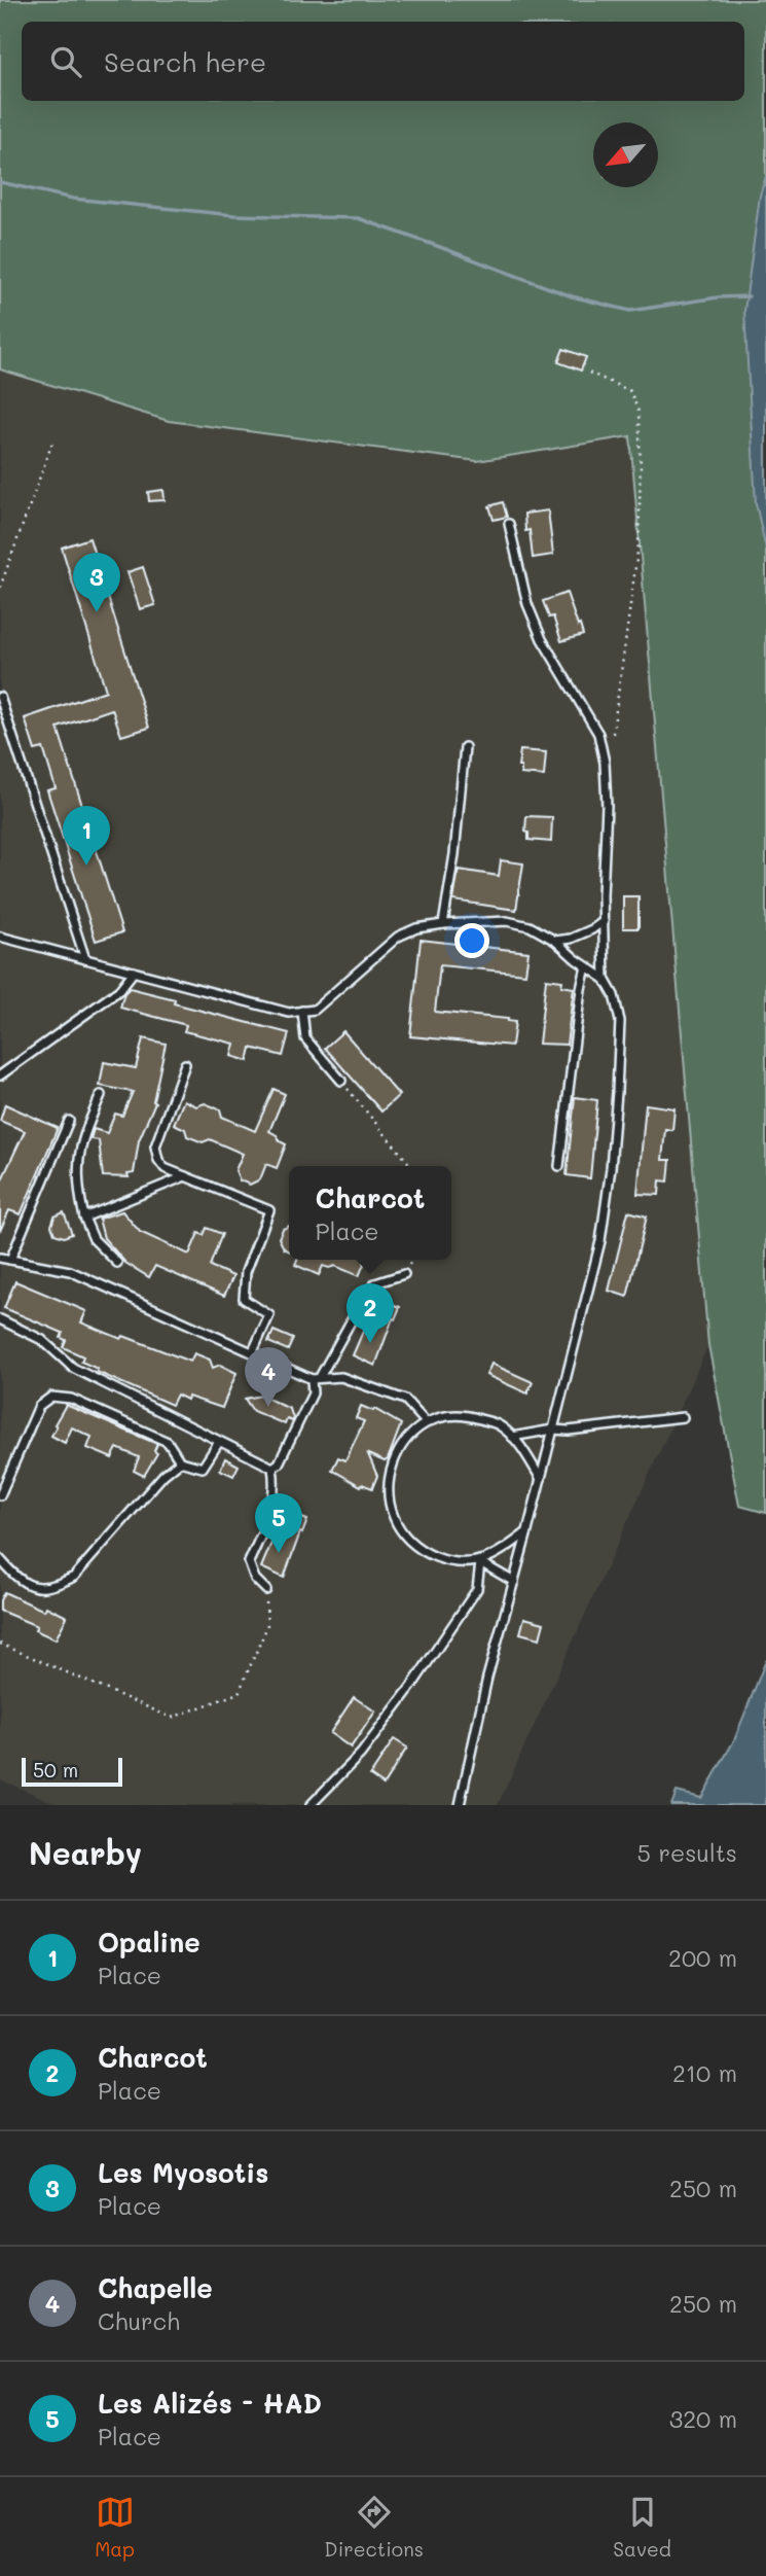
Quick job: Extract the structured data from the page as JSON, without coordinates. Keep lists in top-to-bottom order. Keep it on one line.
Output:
{"scale_bar":"50 m","north":"bottom left","page":{"search":"Search here","pins":["3","1","2","4","5"],"popup":["Charcot","Place"],"scale":"50 m","heading":["Nearby","5 results"],"list":[{"mark":"1","name":"Opaline","note":"Place","value":"200 m"},{"mark":"2","name":"Charcot","note":"Place","value":"210 m"},{"mark":"3","name":"Les Myosotis","note":"Place","value":"250 m"},{"mark":"4","name":"Chapelle","note":"Church","value":"250 m"},{"mark":"5","name":"Les Alizés - HAD","note":"Place","value":"320 m"}],"nav":["Map","Directions","Saved"]}}
